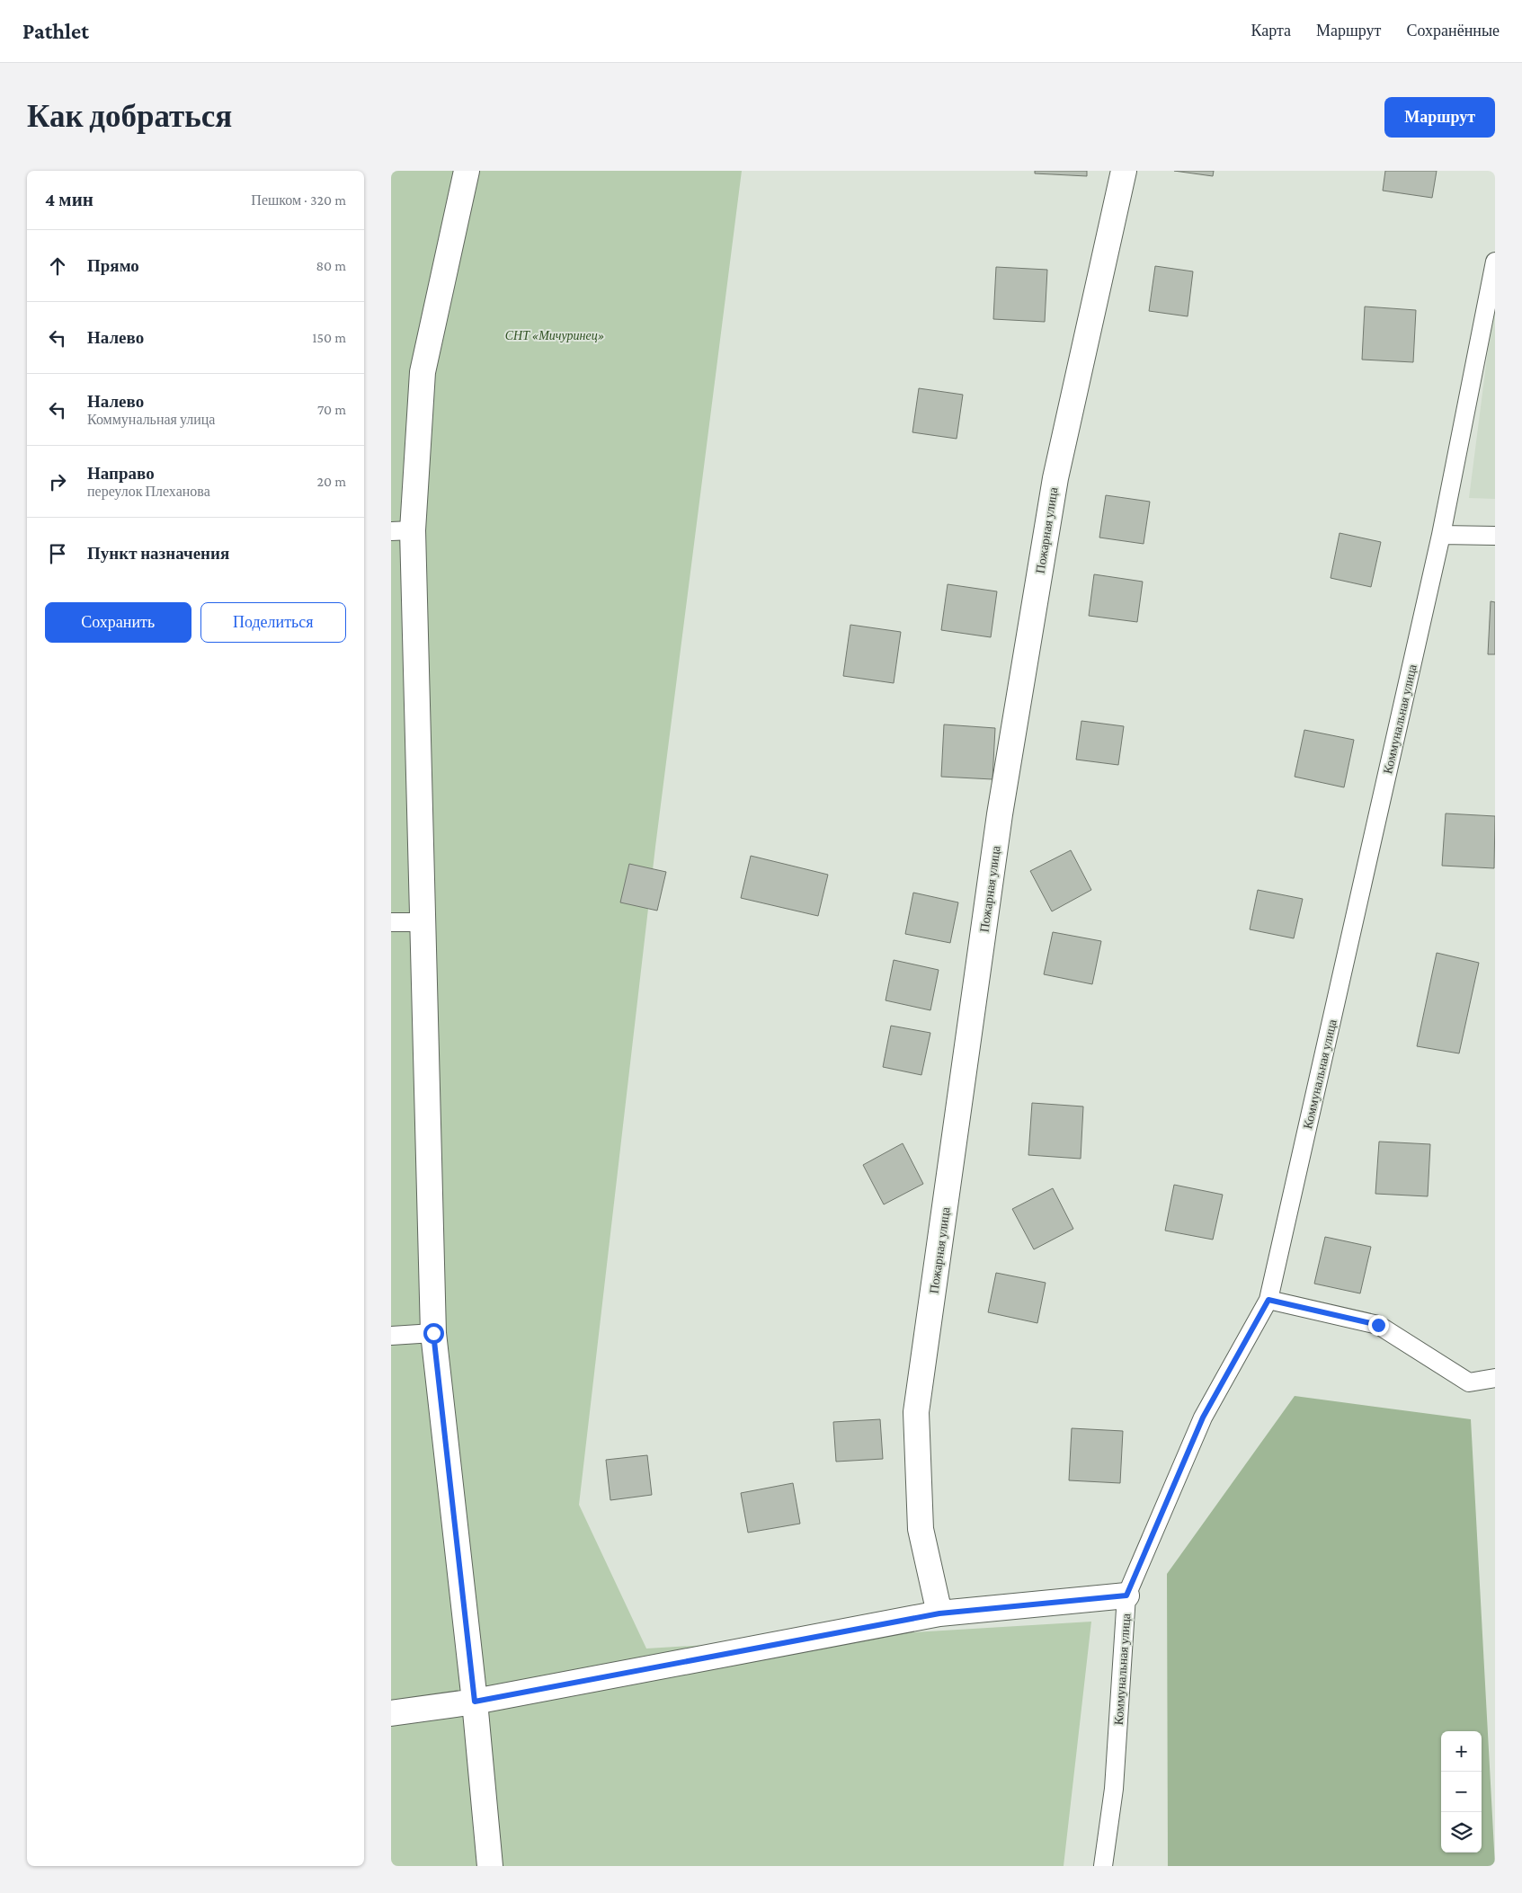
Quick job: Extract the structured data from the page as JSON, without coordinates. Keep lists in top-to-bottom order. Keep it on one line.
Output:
{"streets":{"street":["Пожарная улица"],"lane":["Коммунальная улица"]},"parks":["СНТ «Мичуринец»"],"page":{"header":"Pathlet","nav":["Карта","Маршрут","Сохранённые"],"buttons":["Маршрут",["Сохранить","Поделиться"]],"title":"Как добраться","heading":["4 мин","Пешком · 320 m"],"list":[["Прямо","80 m"],["Налево","150 m"],["Налево","Коммунальная улица","70 m"],["Направо","переулок Плеханова","20 m"],"Пункт назначения"],"map_buttons":["+","−"]}}
